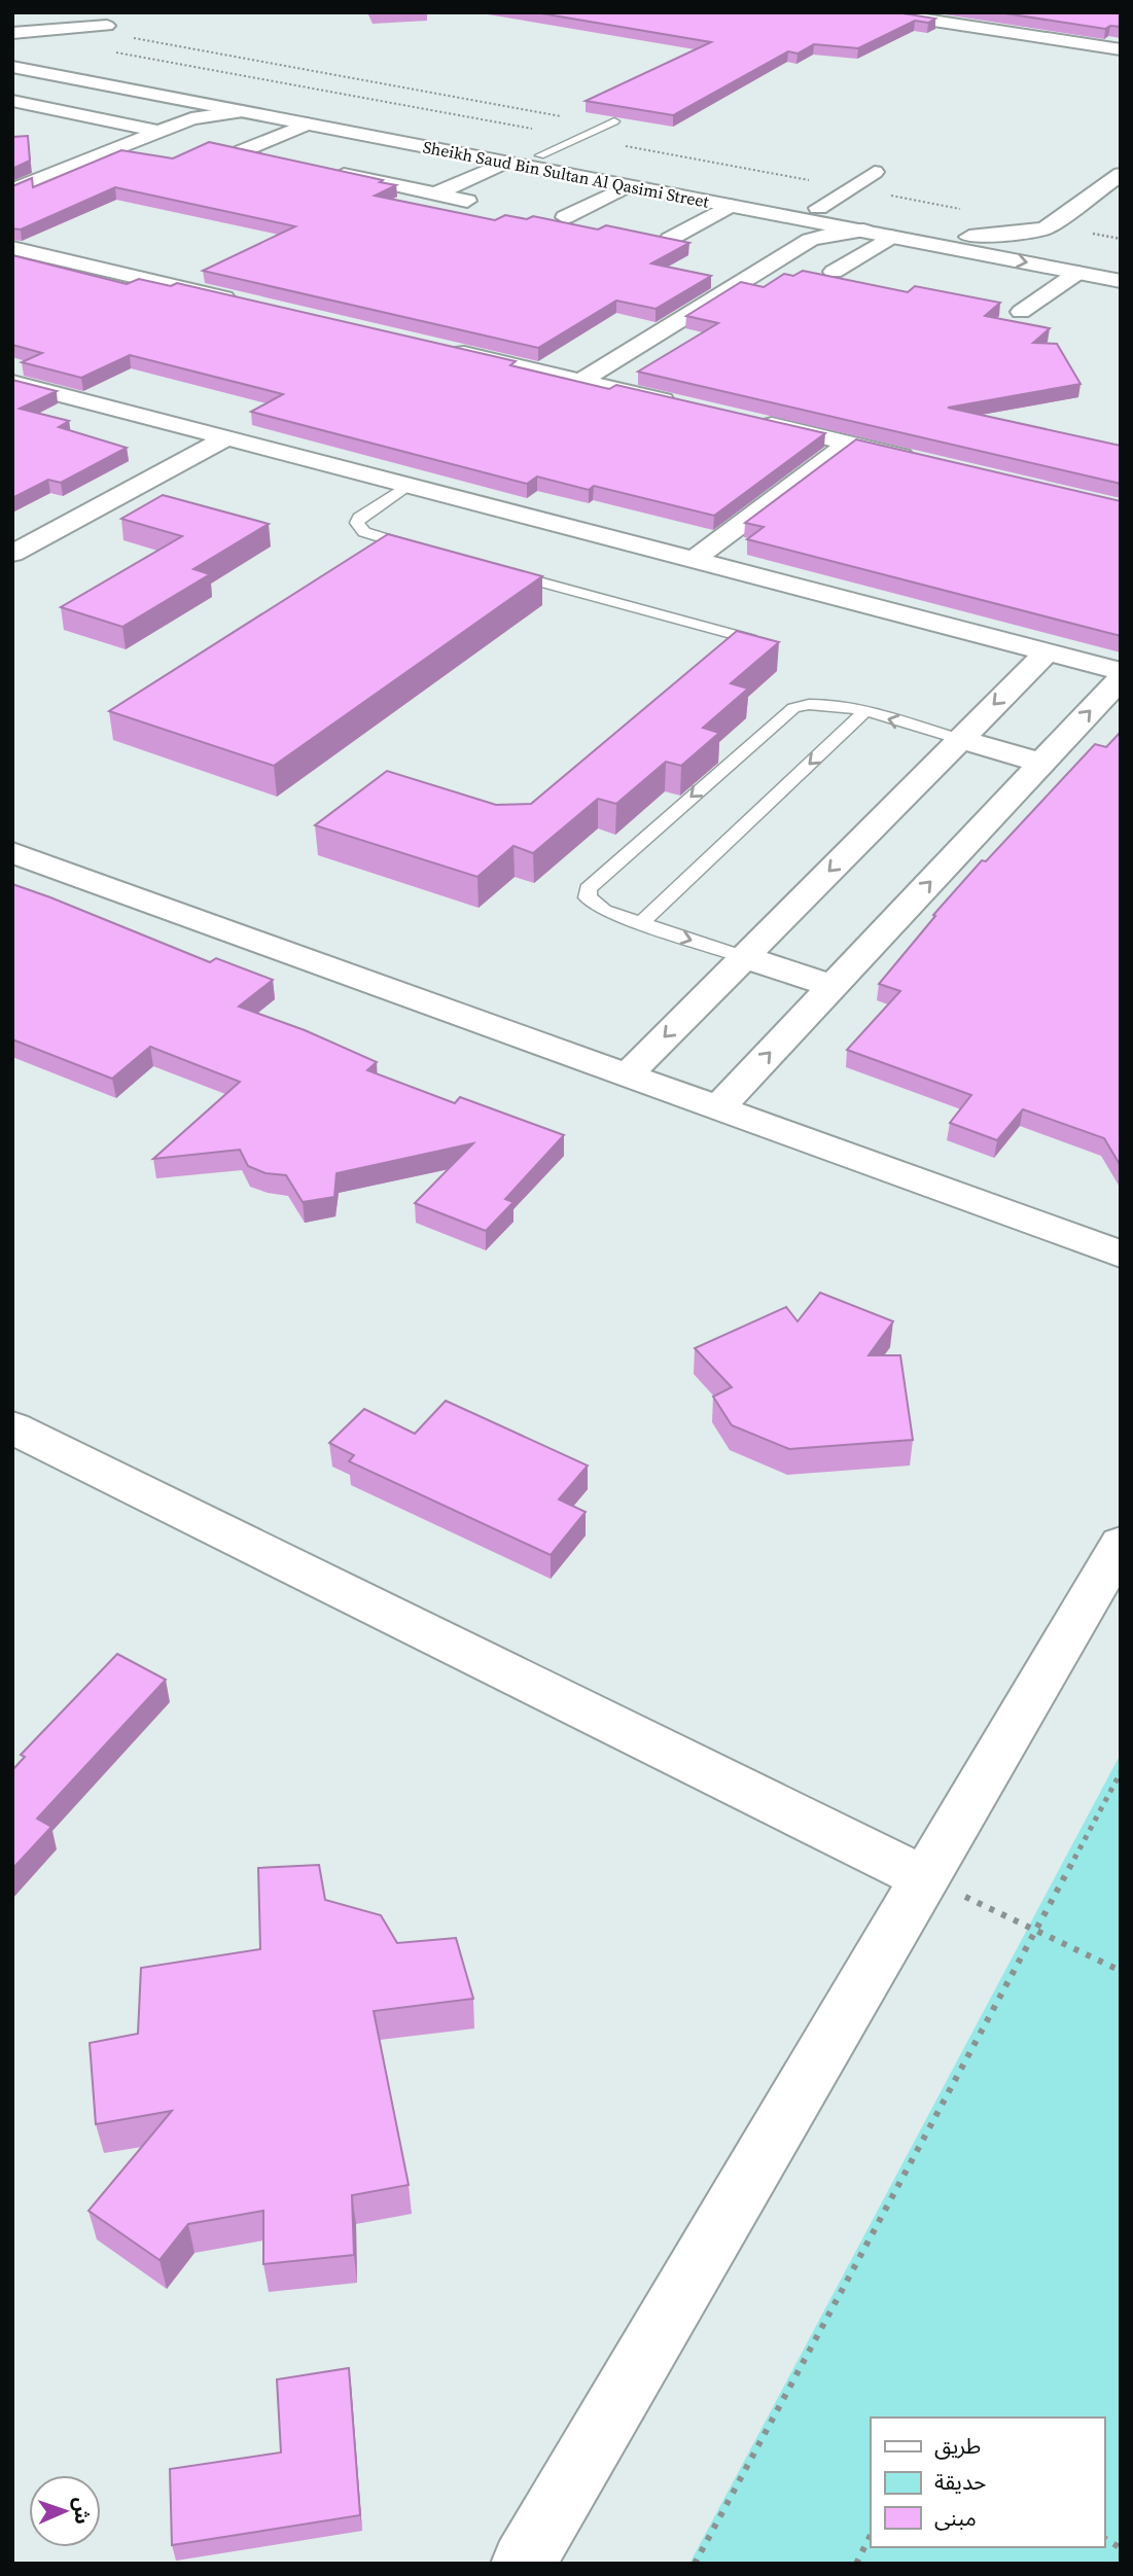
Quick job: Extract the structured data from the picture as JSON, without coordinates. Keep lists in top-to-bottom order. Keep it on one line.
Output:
{"streets":{"street":["Sheikh Saud Bin Sultan Al Qasimi Street"]},"legend":["طريق","حديقة","مبنى"],"north":"right"}
